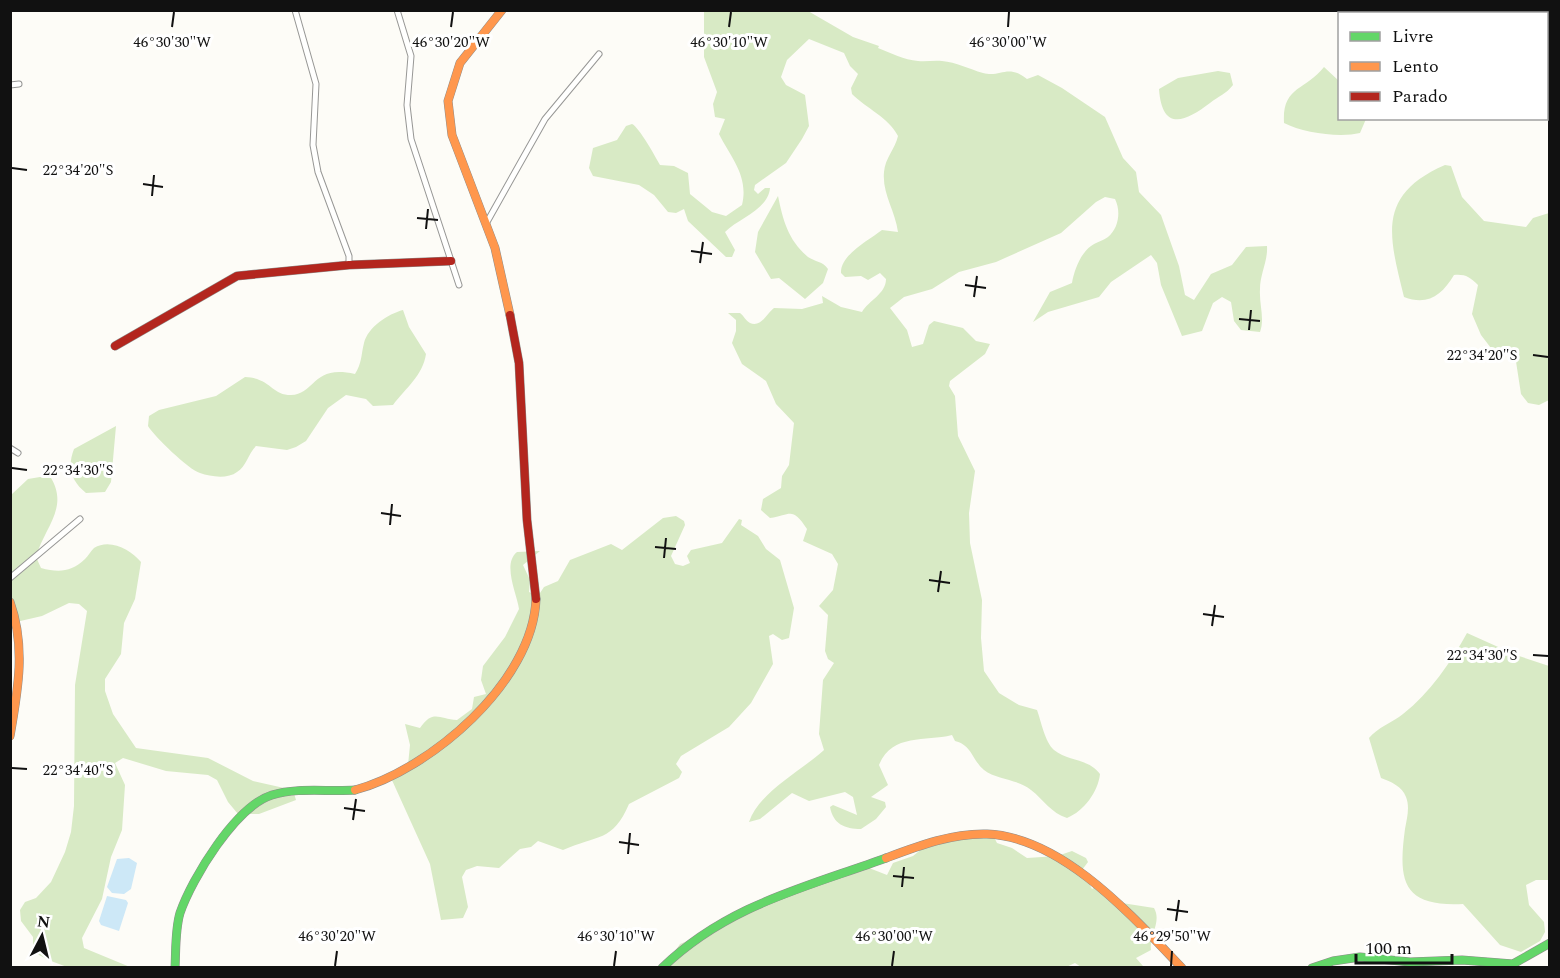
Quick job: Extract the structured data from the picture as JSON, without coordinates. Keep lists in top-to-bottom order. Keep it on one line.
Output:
{"legend":["Livre","Lento","Parado"],"scale_bar":"100 m","north":"top","coordinates":["46°30'30\"W","46°30'20\"W","46°30'10\"W","46°30'00\"W","22°34'20\"S","22°34'30\"S","22°34'40\"S","46°29'50\"W"]}
